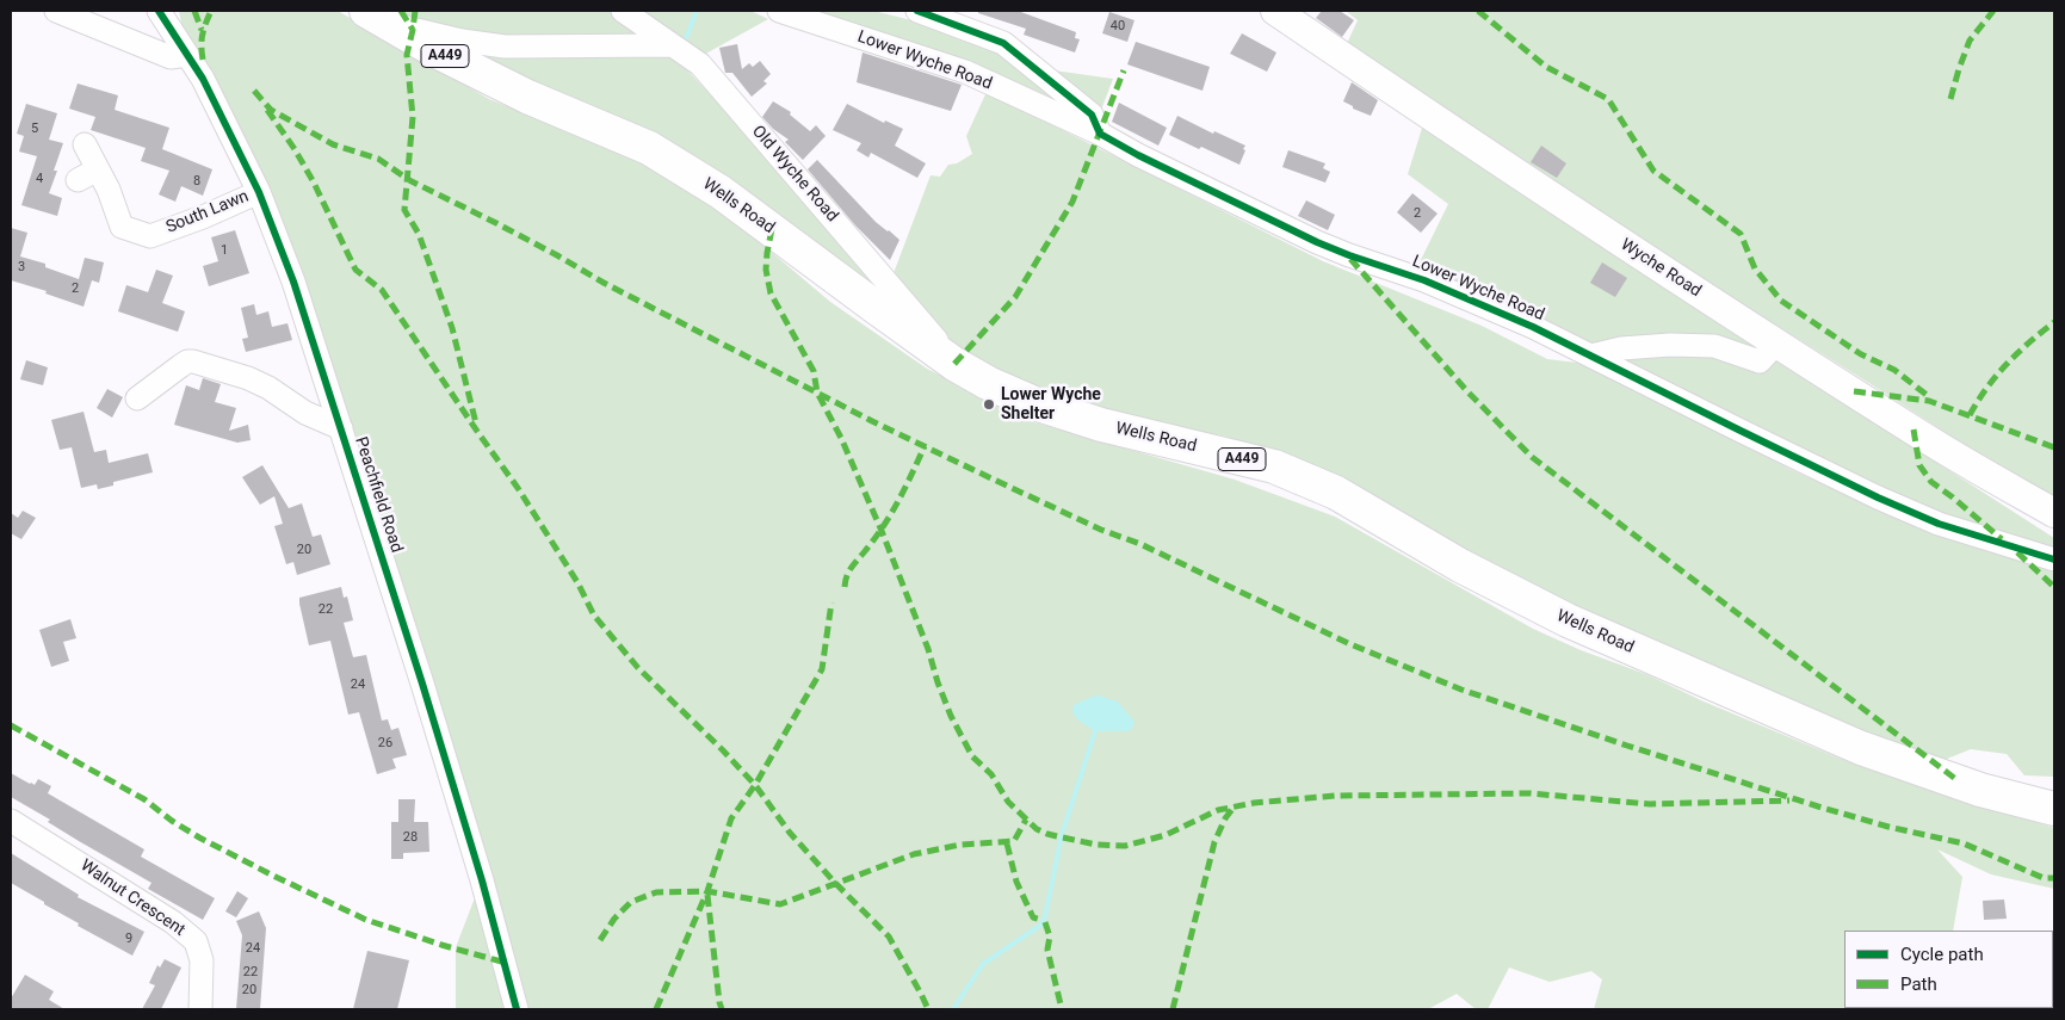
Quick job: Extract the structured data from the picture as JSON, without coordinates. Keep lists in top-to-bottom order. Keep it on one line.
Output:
{"streets":{"highway":["A449","Wells Road"],"main road":["Wyche Road"],"street":["Lower Wyche Road","Old Wyche Road","South Lawn","Peachfield Road","Walnut Crescent"]},"crossings":[["Old Wyche Road","Wells Road"],["South Lawn","Peachfield Road"]],"places":["Lower Wyche Shelter"],"house_numbers":["40","5","4","8","2","1","3","2","20","22","24","26","28","9","24","22","20"],"legend":["Cycle path","Path"]}
